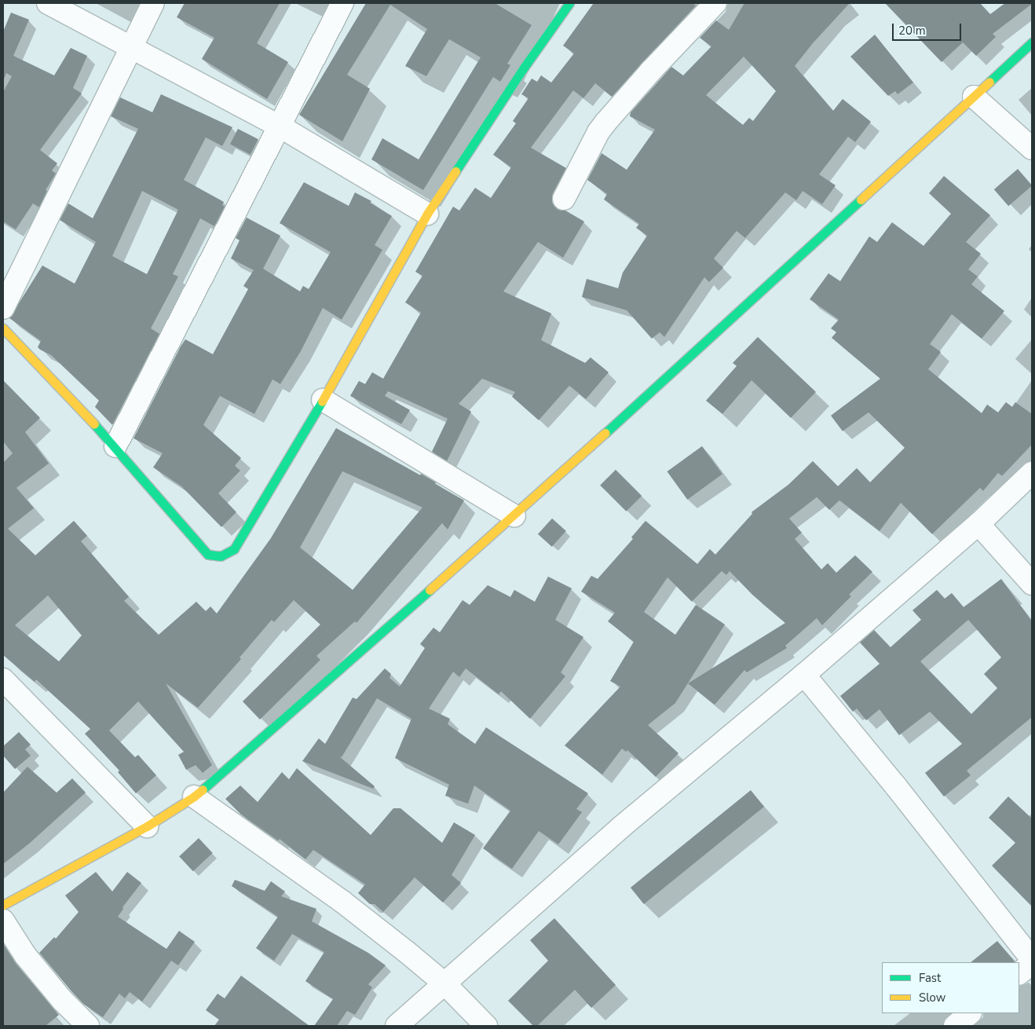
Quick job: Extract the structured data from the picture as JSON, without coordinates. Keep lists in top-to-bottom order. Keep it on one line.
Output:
{"legend":["Fast","Slow"],"scale_bar":"20 m"}
